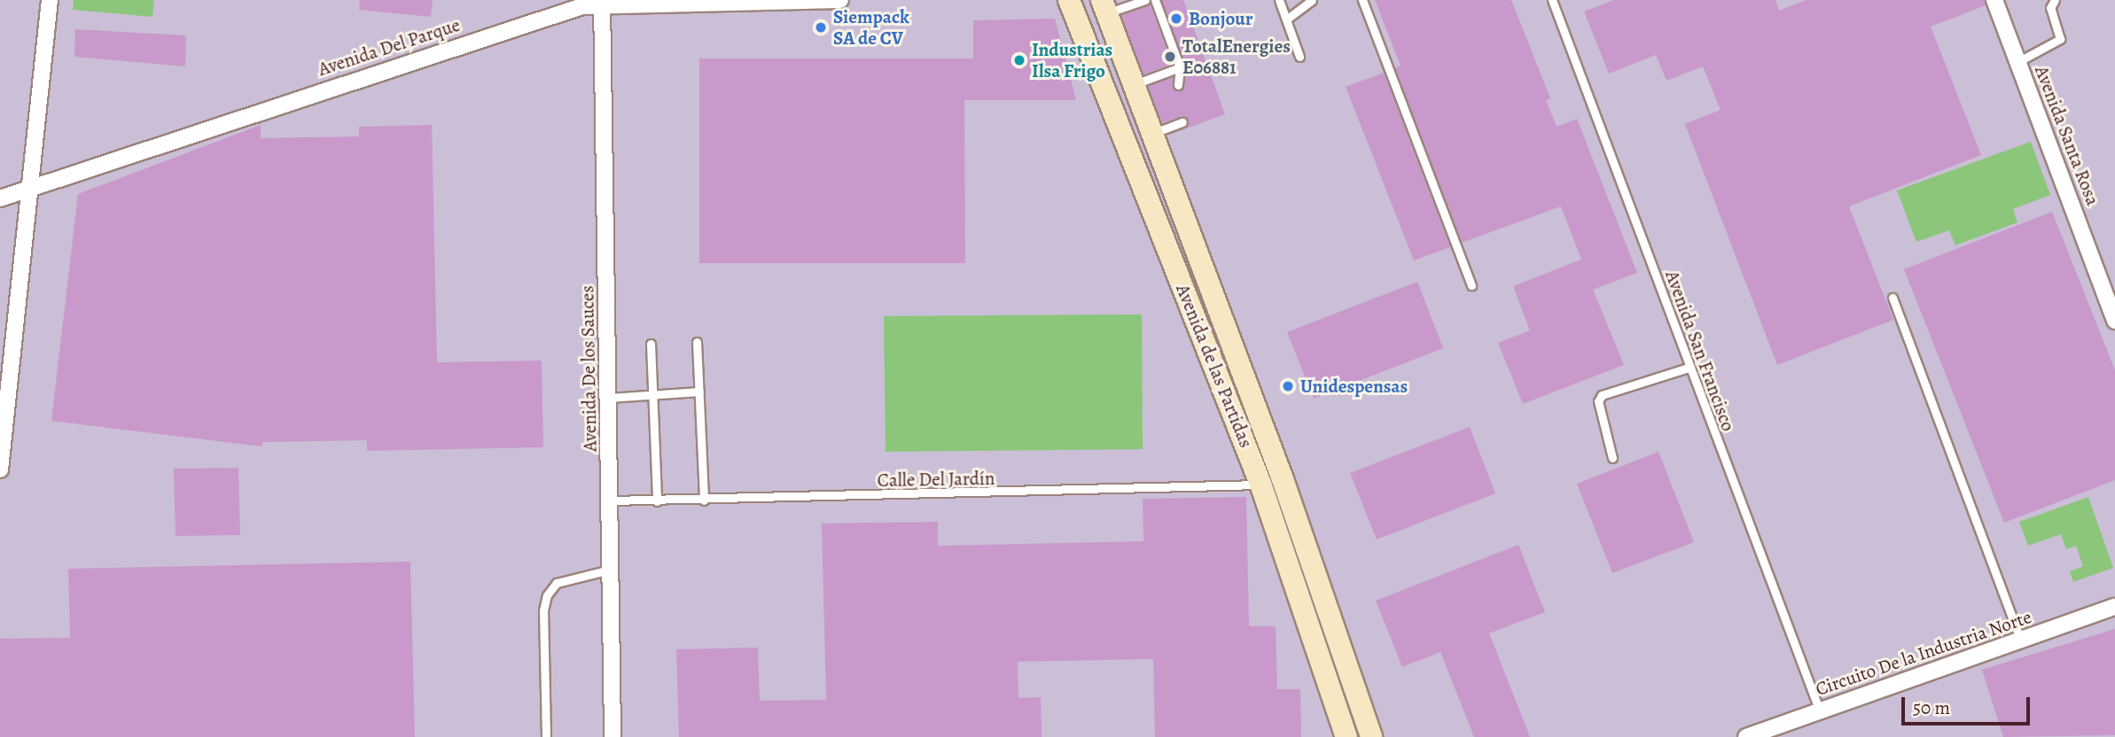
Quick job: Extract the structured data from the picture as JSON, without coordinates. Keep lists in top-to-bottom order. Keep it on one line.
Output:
{"streets":{"main road":["Avenida de las Partidas"],"street":["Avenida Del Parque","Avenida Santa Rosa","Avenida De los Sauces","Circuito De la Industria Norte"],"lane":["Avenida San Francisco","Calle Del Jardín"]},"crossings":[["Avenida Del Parque","Avenida De los Sauces"],["Avenida San Francisco","Circuito De la Industria Norte"],["Avenida de las Partidas","Calle Del Jardín"],["Avenida De los Sauces","Calle Del Jardín"]],"places":["Bonjour","Siempack SA de CV","TotalEnergies E06881","Industrias Ilsa Frigo","Unidespensas"],"scale_bar":"50 m"}
